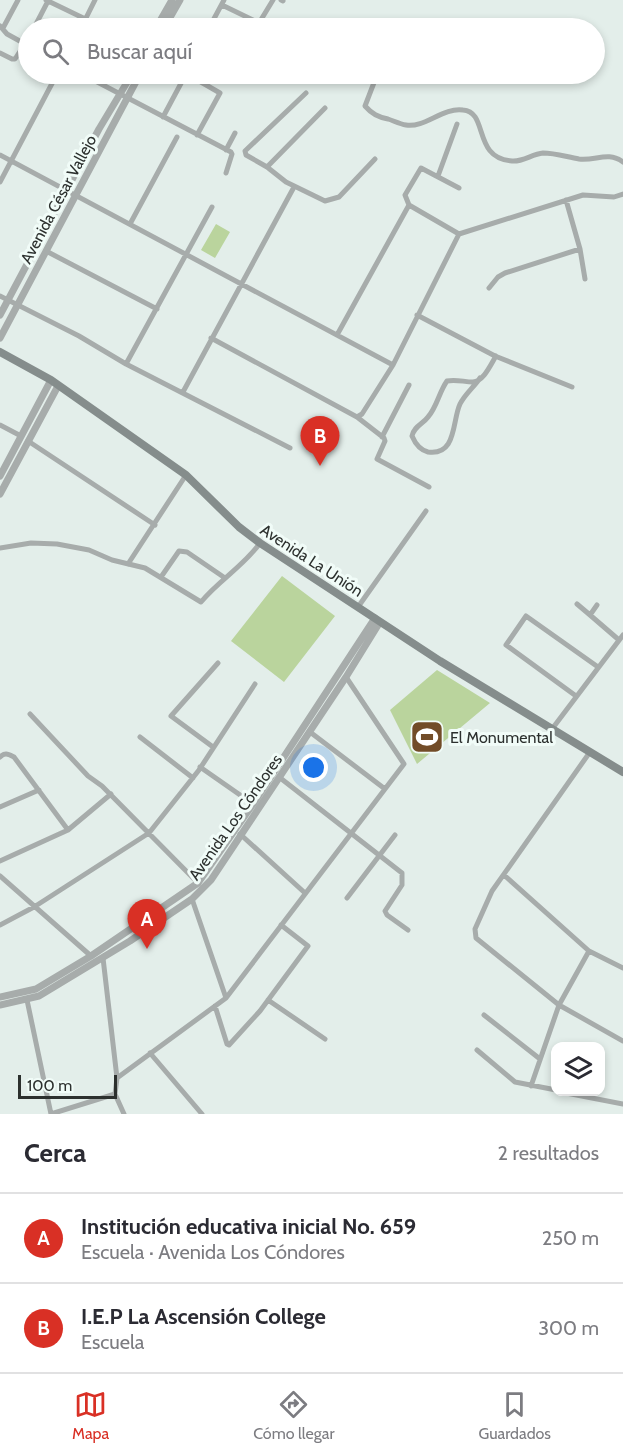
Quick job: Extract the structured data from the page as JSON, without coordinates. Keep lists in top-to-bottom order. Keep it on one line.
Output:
{"streets":{"main road":["Avenida La Unión"],"street":["Avenida César Vallejo","Avenida Los Cóndores"]},"crossings":[["Avenida La Unión","Avenida Los Cóndores"]],"places":{"sports":["El Monumental"]},"scale_bar":"100 m","page":{"search":"Buscar aquí","pins":["B","A"],"scale":"100 m","heading":["Cerca","2 resultados"],"list":[{"mark":"A","name":"Institución educativa inicial No. 659","note":"Escuela · Avenida Los Cóndores","value":"250 m"},{"mark":"B","name":"I.E.P La Ascensión College","note":"Escuela","value":"300 m"}],"nav":["Mapa","Cómo llegar","Guardados"]}}
